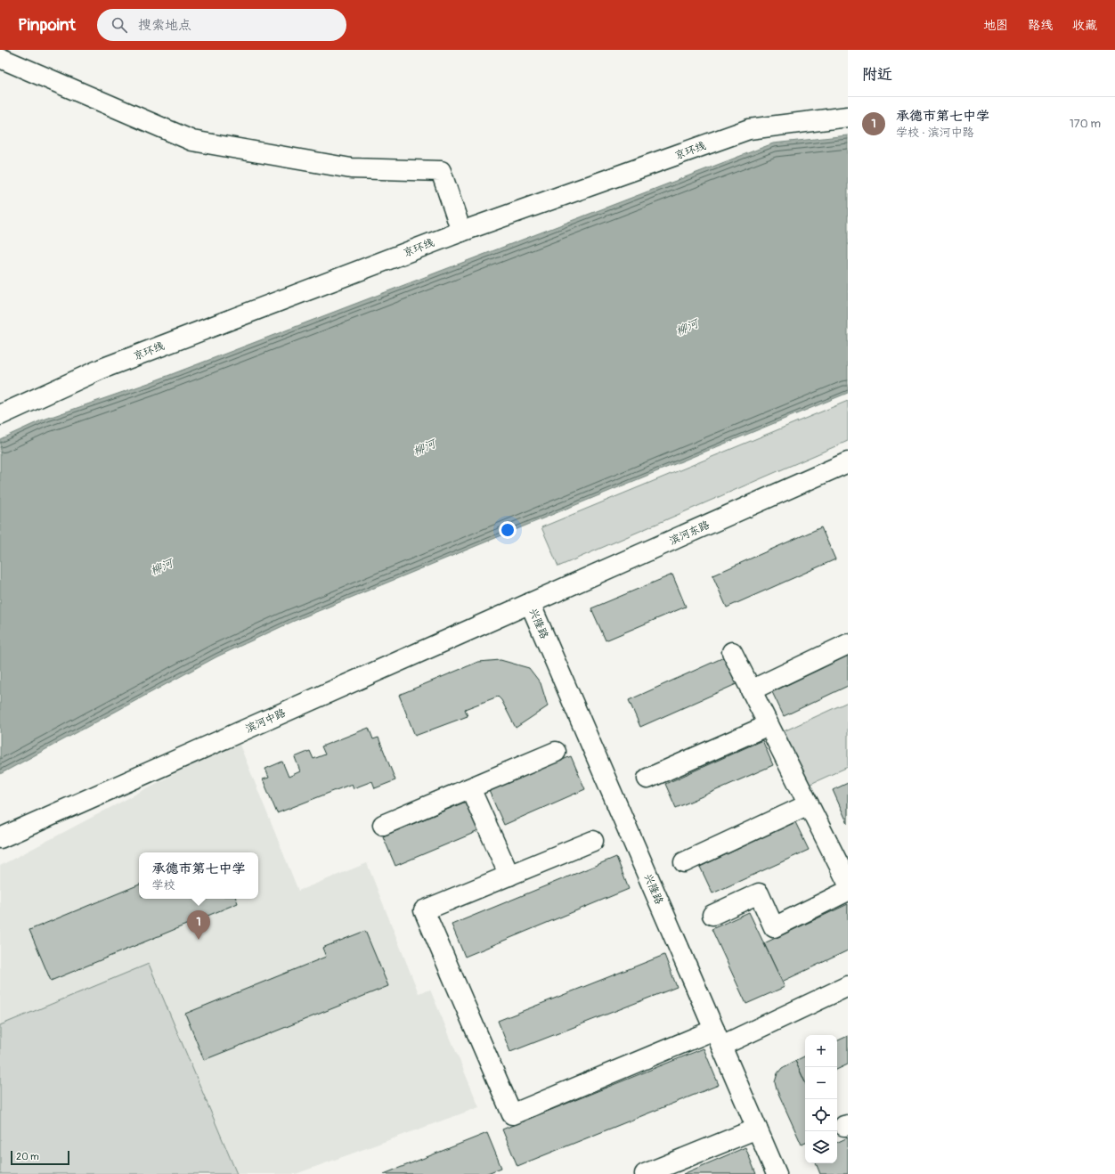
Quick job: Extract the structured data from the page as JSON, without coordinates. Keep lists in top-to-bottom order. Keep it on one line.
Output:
{"streets":{"main road":["京环线","滨河东路","兴隆路","滨河中路"]},"crossings":[["滨河东路","兴隆路"],["滨河东路","滨河中路"],["兴隆路","滨河中路"]],"water":["柳河"],"scale_bar":"20 m","page":{"header":"Pinpoint","search":"搜索地点","nav":["地图","路线","收藏"],"heading":"附近","list":[{"mark":"1","name":"承德市第七中学","note":"学校 · 滨河中路","value":"170 m"}],"popup":["承德市第七中学","学校"],"pins":"1","map_buttons":["+","−"],"scale":"20 m"}}
